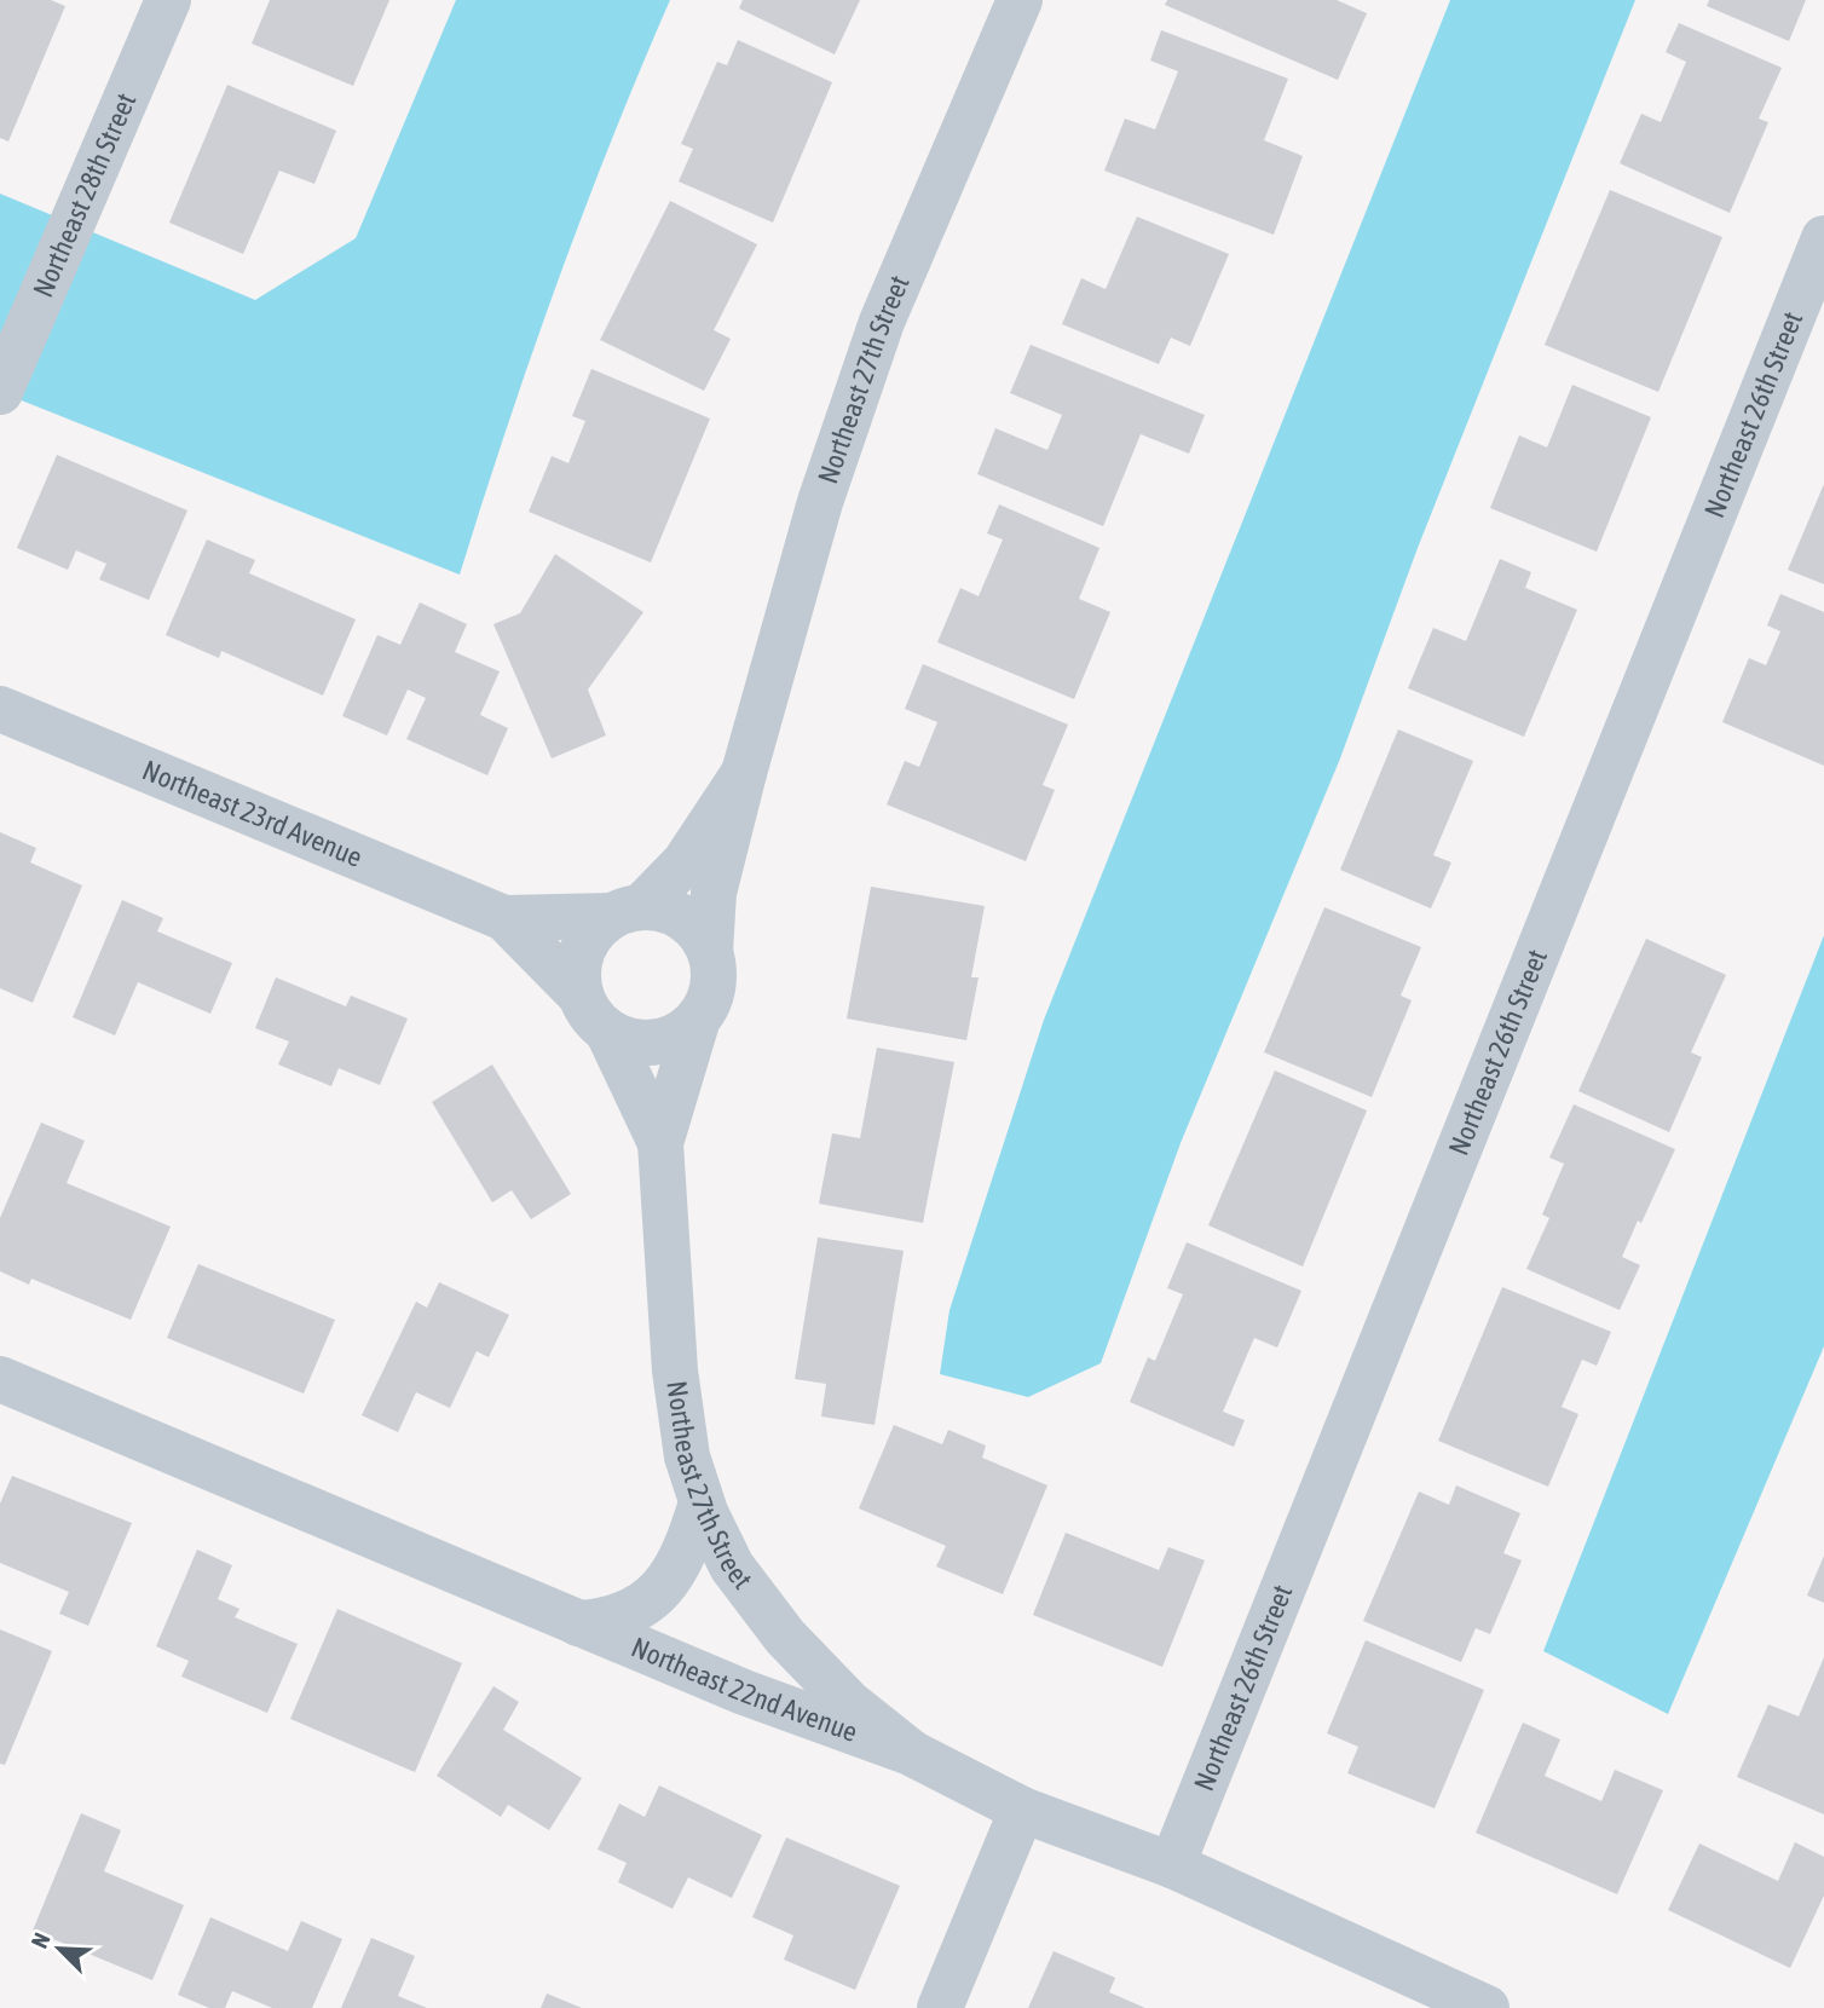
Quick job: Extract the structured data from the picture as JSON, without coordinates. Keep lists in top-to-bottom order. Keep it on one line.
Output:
{"streets":{"street":["Northeast 28th Street","Northeast 27th Street","Northeast 26th Street","Northeast 23rd Avenue","Northeast 22nd Avenue"]},"crossings":[["Northeast 27th Street","Northeast 23rd Avenue"],["Northeast 27th Street","Northeast 22nd Avenue"],["Northeast 26th Street","Northeast 22nd Avenue"]],"north":"top left"}
